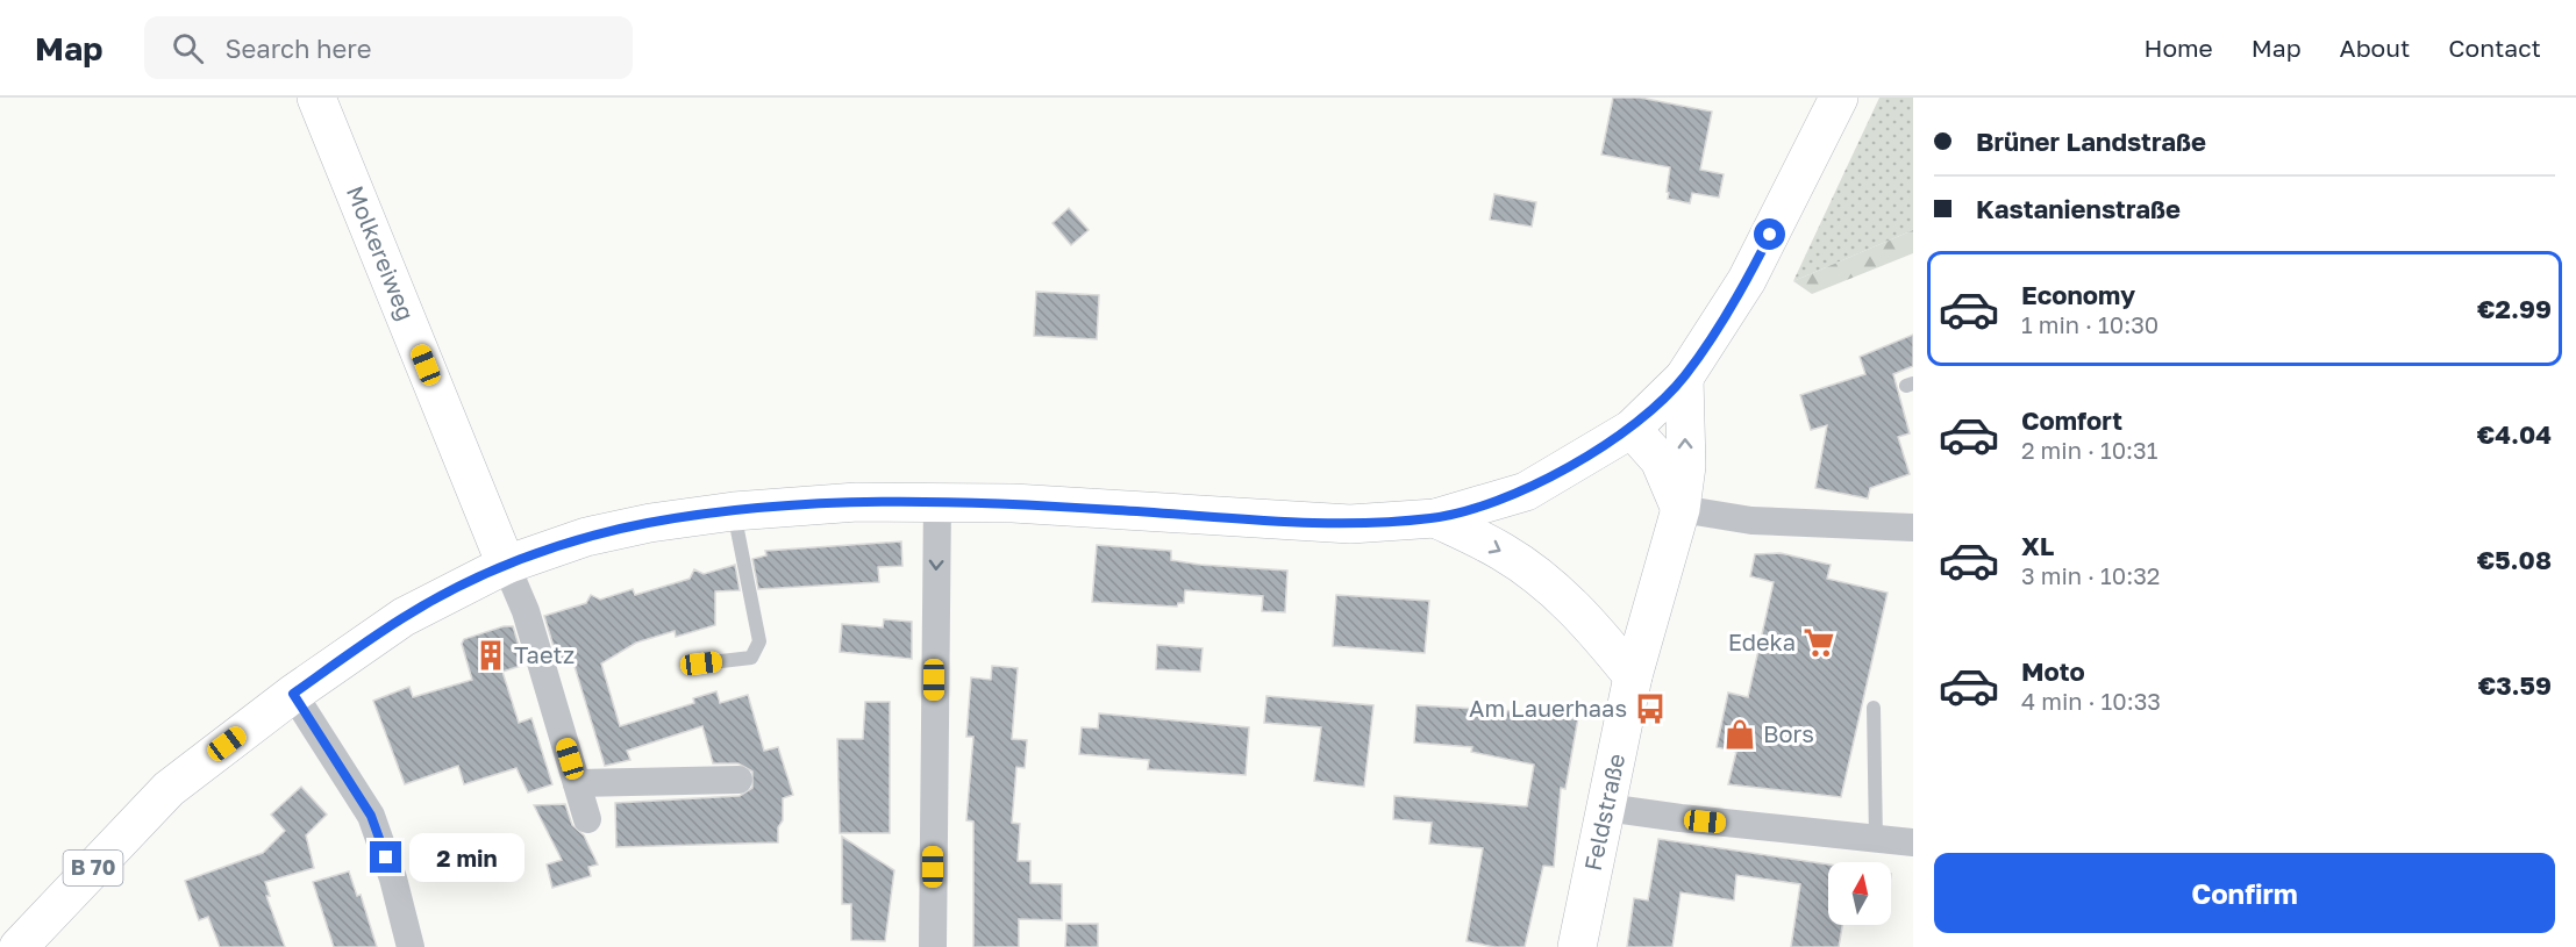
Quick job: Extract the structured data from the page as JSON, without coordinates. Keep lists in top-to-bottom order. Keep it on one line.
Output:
{"streets":{"main road":["Molkereiweg","Feldstraße","B 70"]},"crossings":[["Molkereiweg","B 70"],["Feldstraße","B 70"]],"places":{"supermarket":["Edeka"],"building":["Taetz"],"bus stop":["Am Lauerhaas"],"shop":["Bors"]},"north":"top","page":{"header":"Map","search":"Search here","nav":["Home","Map","About","Contact"],"banner":["Brüner Landstraße","Kastanienstraße"],"list":[{"name":"Economy","note":"1 min · 10:30","value":"€2.99"},{"name":"Comfort","note":"2 min · 10:31","value":"€4.04"},{"name":"XL","note":"3 min · 10:32","value":"€5.08"},{"name":"Moto","note":"4 min · 10:33","value":"€3.59"}],"bubble":"2 min","buttons":"Confirm"}}
